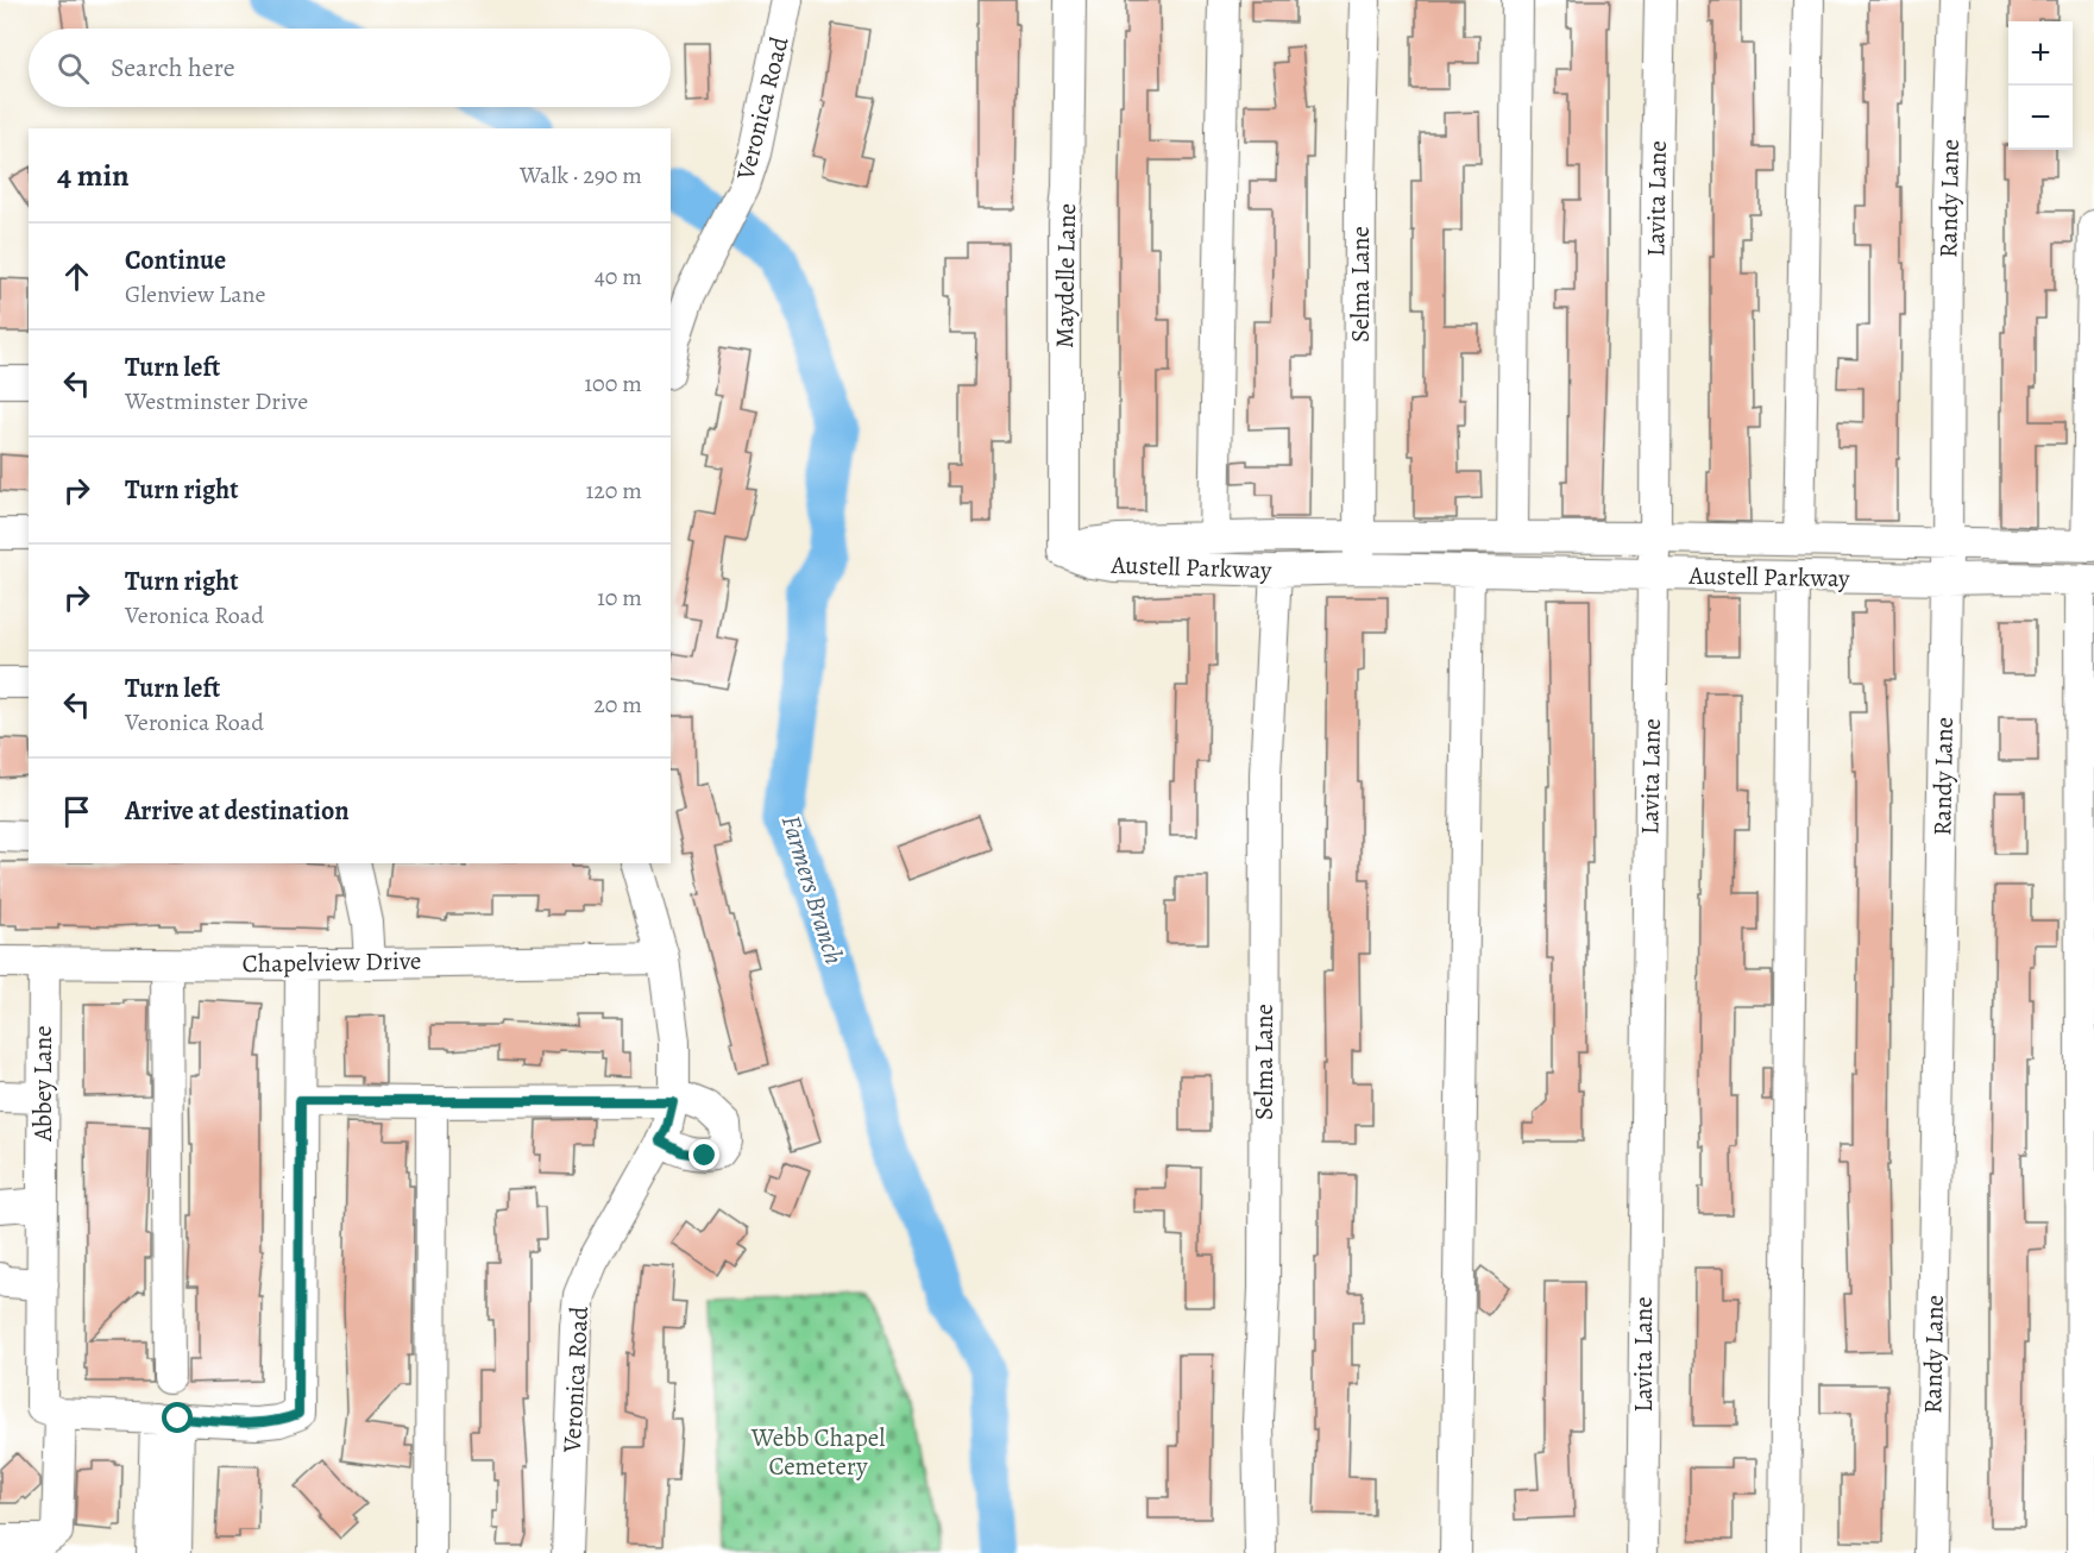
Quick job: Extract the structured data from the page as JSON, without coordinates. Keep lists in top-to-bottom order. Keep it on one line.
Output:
{"streets":{"street":["Veronica Road","Lavita Lane","Randy Lane","Maydelle Lane","Selma Lane","Austell Parkway","Chapelview Drive","Abbey Lane"]},"crossings":[["Veronica Road","Chapelview Drive"],["Lavita Lane","Austell Parkway"],["Randy Lane","Austell Parkway"],["Maydelle Lane","Austell Parkway"],["Selma Lane","Austell Parkway"],["Chapelview Drive","Abbey Lane"]],"water":["Farmers Branch"],"parks":["Webb Chapel Cemetery"],"page":{"map_buttons":["+","−"],"search":"Search here","heading":["4 min","Walk · 290 m"],"list":[["Continue","Glenview Lane","40 m"],["Turn left","Westminster Drive","100 m"],["Turn right","120 m"],["Turn right","Veronica Road","10 m"],["Turn left","Veronica Road","20 m"],"Arrive at destination"]}}
